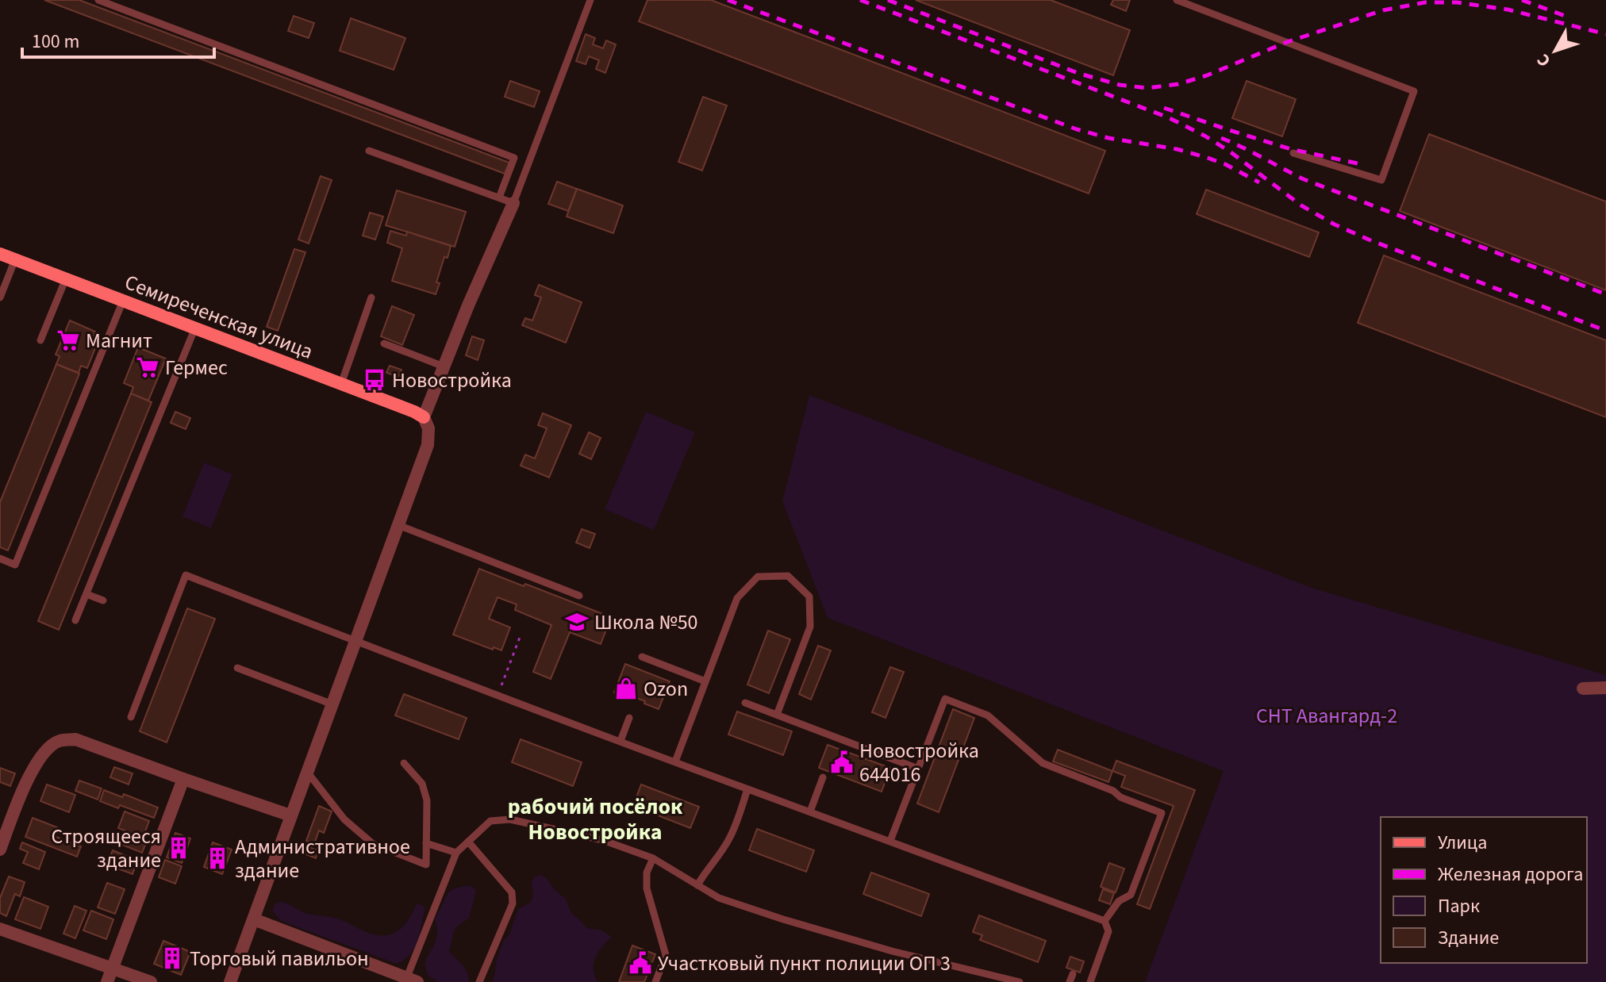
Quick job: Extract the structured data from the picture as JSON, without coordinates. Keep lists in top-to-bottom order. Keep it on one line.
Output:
{"streets":{"main road":["Семиреченская улица"]},"districts":["рабочий посёлок Новостройка"],"parks":["СНТ Авангард-2"],"places":{"supermarket":["Магнит","Гермес"],"bus stop":["Новостройка"],"school or university":["Школа №50"],"shop":["Ozon"],"public building":["Новостройка 644016","Участковый пункт полиции ОП 3"],"building":["Строящееся здание","Административное здание","Торговый павильон"]},"legend":["Улица","Железная дорога","Парк","Здание"],"scale_bar":"100 m","north":"bottom left"}
